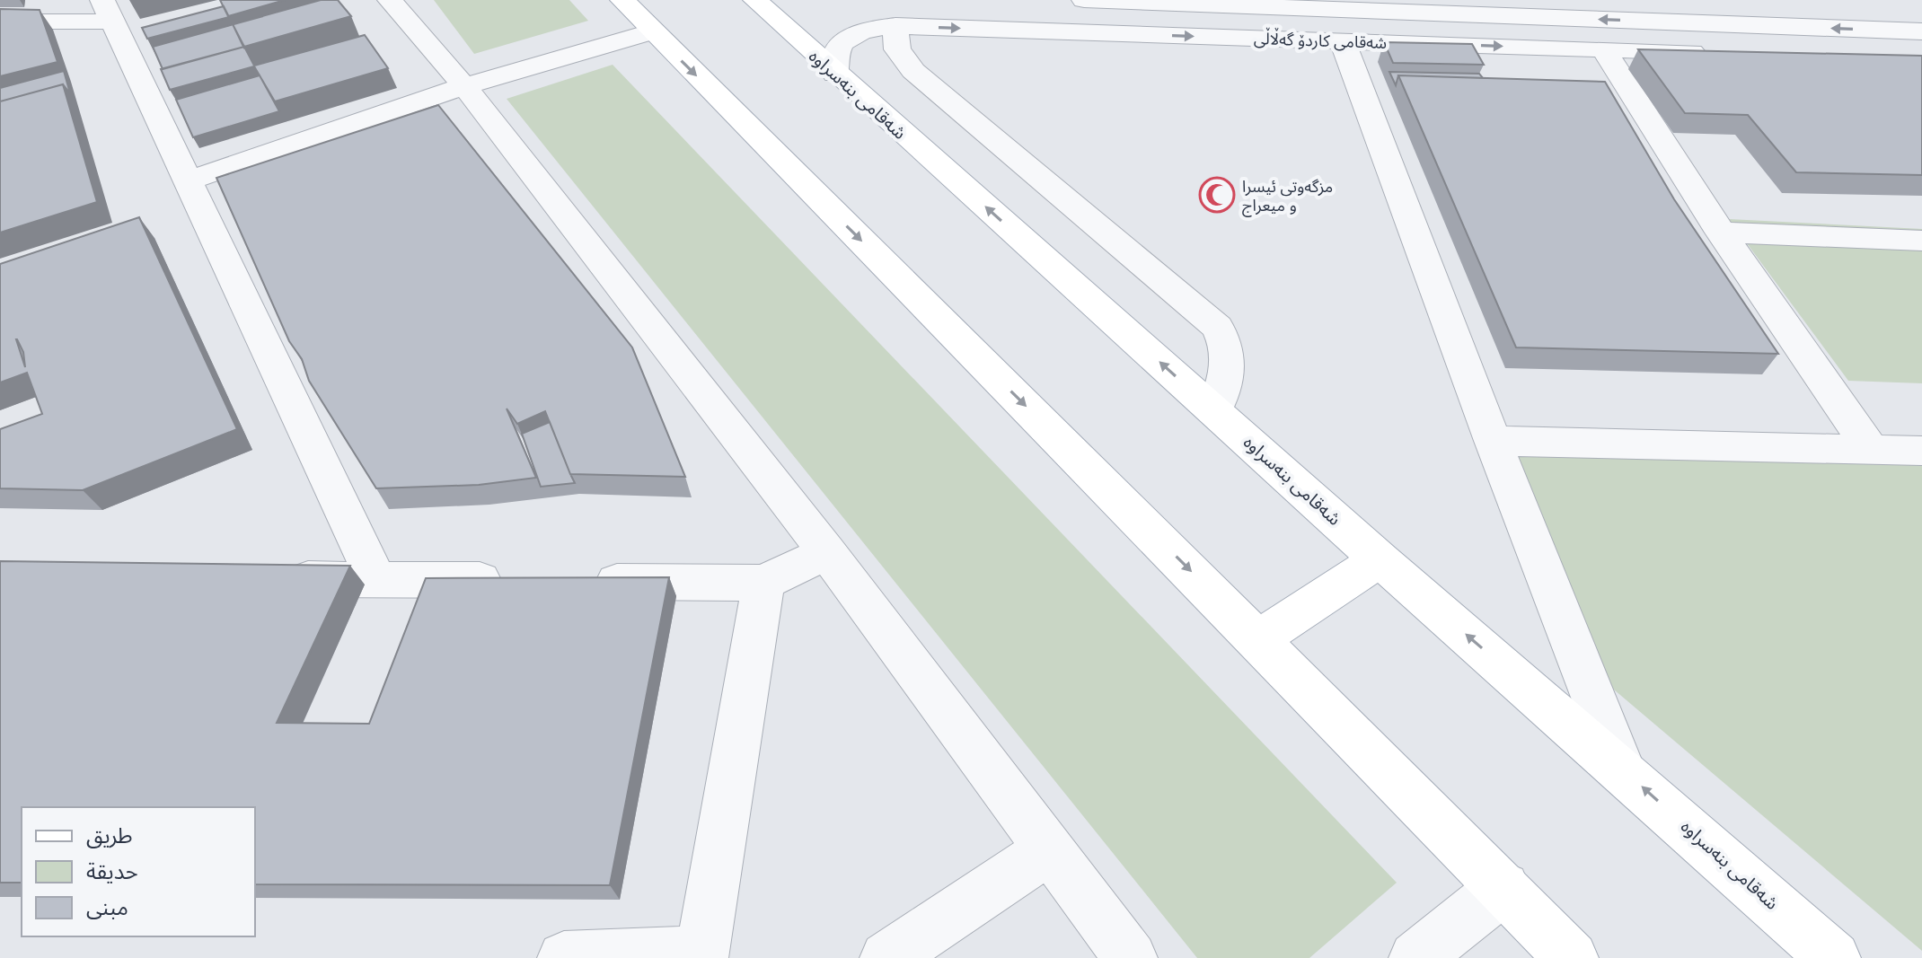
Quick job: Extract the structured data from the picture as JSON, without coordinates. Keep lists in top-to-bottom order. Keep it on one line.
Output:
{"streets":{"main road":["شەقامی بنەسراوە"],"street":["شەقامی کاردۆ گەڵاڵی"]},"crossings":[["شەقامی کاردۆ گەڵاڵی","شەقامی بنەسراوە"]],"places":{"mosque":["مزگەوتی ئیسرا و میعراج"]},"legend":["طريق","حديقة","مبنى"]}
